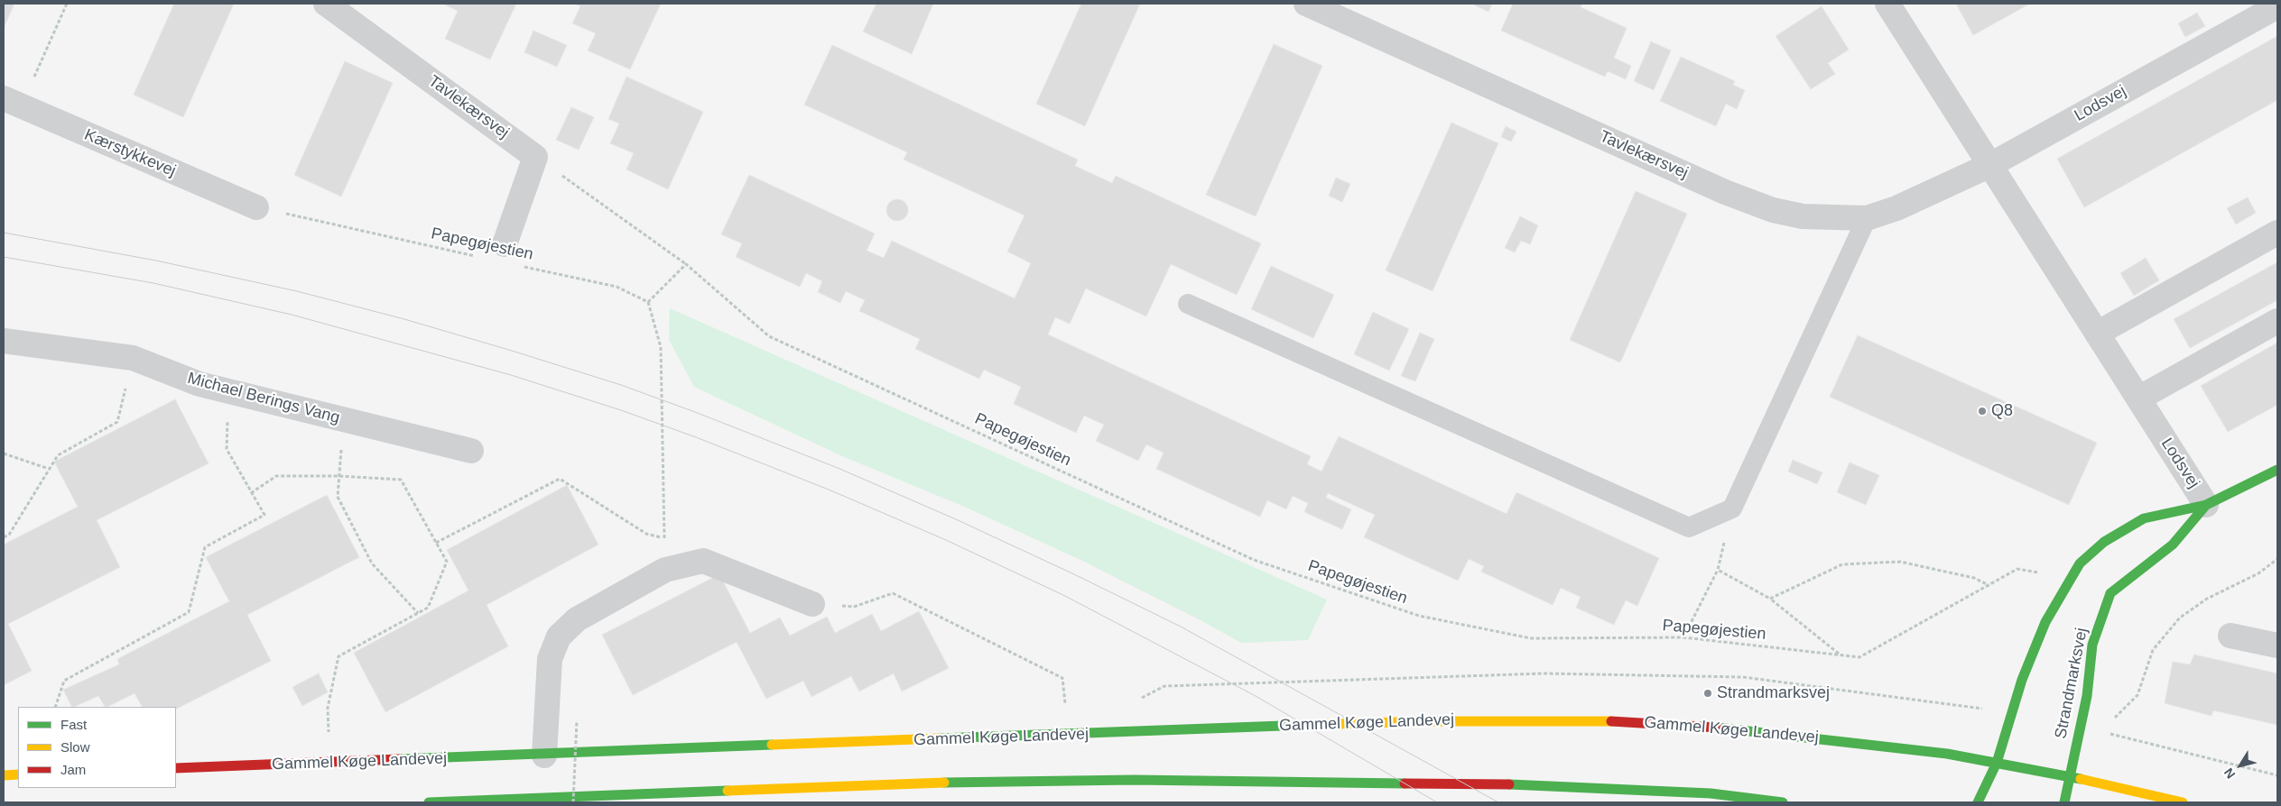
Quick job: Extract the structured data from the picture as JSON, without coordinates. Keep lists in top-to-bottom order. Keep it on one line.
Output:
{"streets":{"main road":["Strandmarksvej","Gammel Køge Landevej"],"street":["Lodsvej","Tavlekærsvej","Kærstykkevej","Michael Berings Vang"],"path":["Papegøjestien"]},"crossings":[["Lodsvej","Tavlekærsvej"],["Lodsvej","Strandmarksvej"],["Tavlekærsvej","Papegøjestien"],["Kærstykkevej","Papegøjestien"],["Papegøjestien","Strandmarksvej"],["Strandmarksvej","Gammel Køge Landevej"]],"places":["Q8","Strandmarksvej"],"legend":["Fast","Slow","Jam"],"north":"bottom left"}
